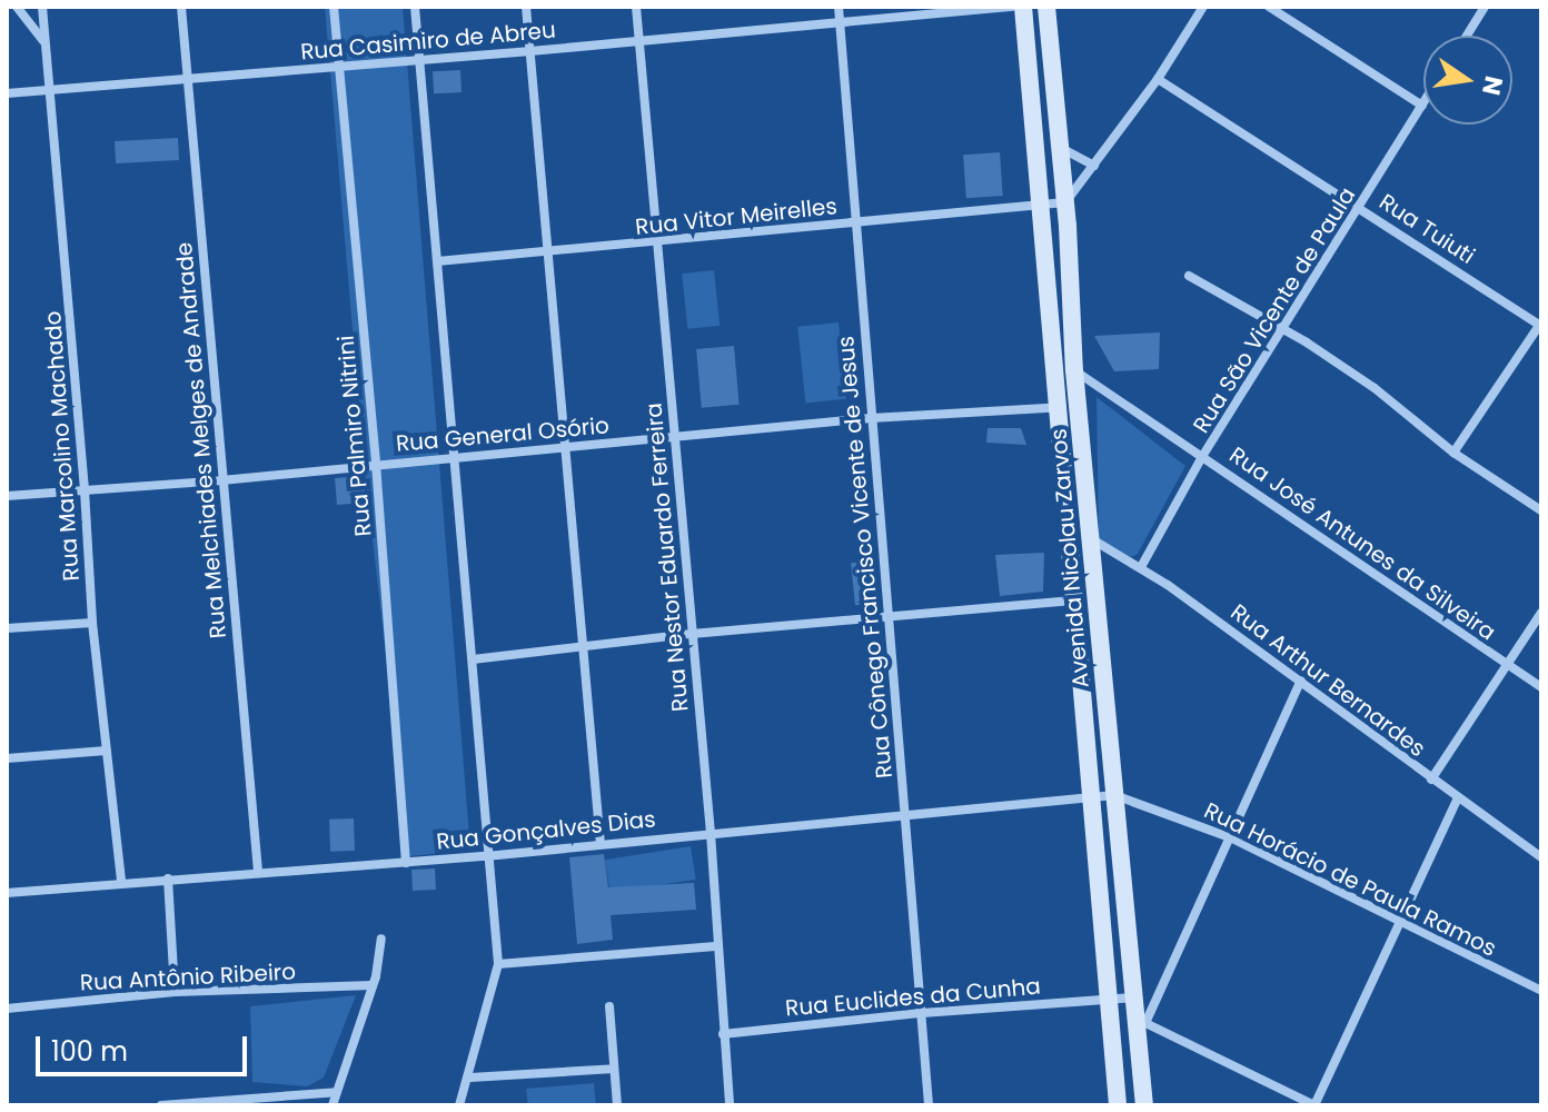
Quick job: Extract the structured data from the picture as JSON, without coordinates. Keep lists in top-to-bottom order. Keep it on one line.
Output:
{"streets":{"main road":["Avenida Nicolau Zarvos"],"street":["Rua Casimiro de Abreu","Rua Vitor Meirelles","Rua Tuiuti","Rua São Vicente de Paula","Rua General Osório","Rua Palmiro Nitrini","Rua Melchiades Melges de Andrade","Rua Marcolino Machado","Rua José Antunes da Silveira","Rua Nestor Eduardo Ferreira","Rua Cônego Francisco Vicente de Jesus","Rua Arthur Bernardes","Rua Gonçalves Dias","Rua Horácio de Paula Ramos","Rua Antônio Ribeiro","Rua Euclides da Cunha"]},"crossings":[["Rua Casimiro de Abreu","Rua Palmiro Nitrini"],["Rua Casimiro de Abreu","Rua Melchiades Melges de Andrade"],["Rua Casimiro de Abreu","Rua Marcolino Machado"],["Rua Casimiro de Abreu","Rua Nestor Eduardo Ferreira"],["Rua Casimiro de Abreu","Rua Cônego Francisco Vicente de Jesus"],["Rua Vitor Meirelles","Rua Nestor Eduardo Ferreira"],["Rua Vitor Meirelles","Rua Cônego Francisco Vicente de Jesus"],["Rua Vitor Meirelles","Avenida Nicolau Zarvos"],["Rua Tuiuti","Rua São Vicente de Paula"],["Rua São Vicente de Paula","Rua José Antunes da Silveira"],["Rua São Vicente de Paula","Rua Arthur Bernardes"],["Rua General Osório","Rua Palmiro Nitrini"],["Rua General Osório","Rua Melchiades Melges de Andrade"],["Rua General Osório","Rua Marcolino Machado"],["Rua General Osório","Rua Nestor Eduardo Ferreira"],["Rua General Osório","Rua Cônego Francisco Vicente de Jesus"],["Rua General Osório","Avenida Nicolau Zarvos"],["Rua Palmiro Nitrini","Rua Gonçalves Dias"],["Rua Melchiades Melges de Andrade","Rua Gonçalves Dias"],["Rua Marcolino Machado","Rua Gonçalves Dias"],["Rua José Antunes da Silveira","Avenida Nicolau Zarvos"],["Rua Nestor Eduardo Ferreira","Rua Gonçalves Dias"],["Rua Nestor Eduardo Ferreira","Rua Euclides da Cunha"],["Rua Cônego Francisco Vicente de Jesus","Rua Gonçalves Dias"],["Rua Cônego Francisco Vicente de Jesus","Rua Euclides da Cunha"],["Avenida Nicolau Zarvos","Rua Arthur Bernardes"],["Avenida Nicolau Zarvos","Rua Gonçalves Dias"],["Avenida Nicolau Zarvos","Rua Horácio de Paula Ramos"],["Avenida Nicolau Zarvos","Rua Euclides da Cunha"],["Rua Gonçalves Dias","Rua Horácio de Paula Ramos"]],"scale_bar":"100 m","north":"right"}
